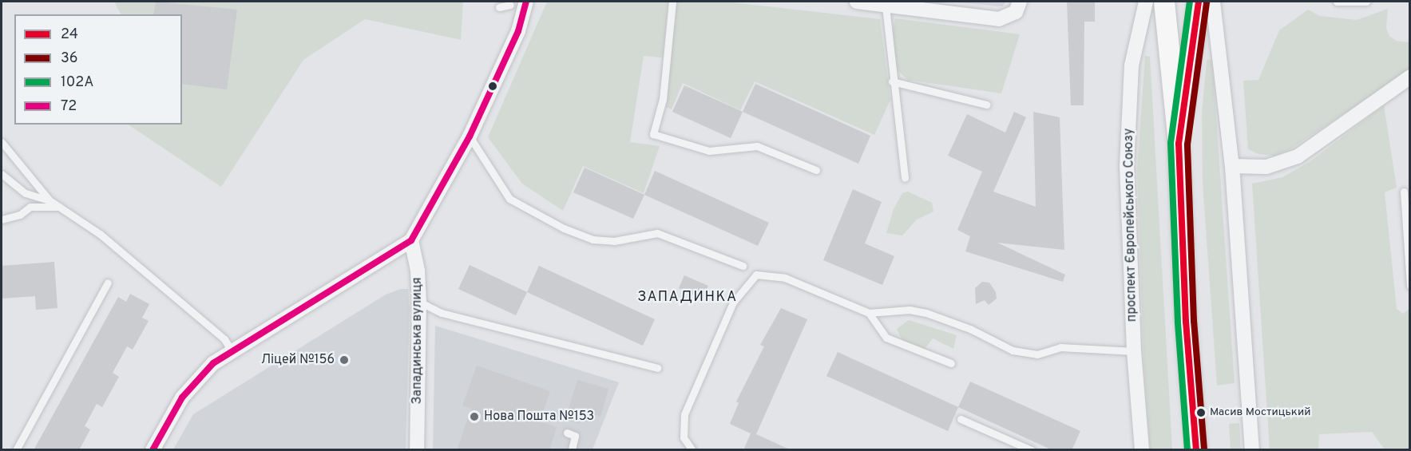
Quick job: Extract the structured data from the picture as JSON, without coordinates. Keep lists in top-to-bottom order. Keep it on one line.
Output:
{"streets":{"street":["проспект Європейського Союзу","Западинська вулиця"]},"districts":["ЗАПАДИНКА"],"places":["Ліцей №156","Масив Мостицький","Нова Пошта №153"],"lines":["transit line 24","transit line 102А","transit line 72","transit line 36"],"legend":["24","36","102А","72"]}
